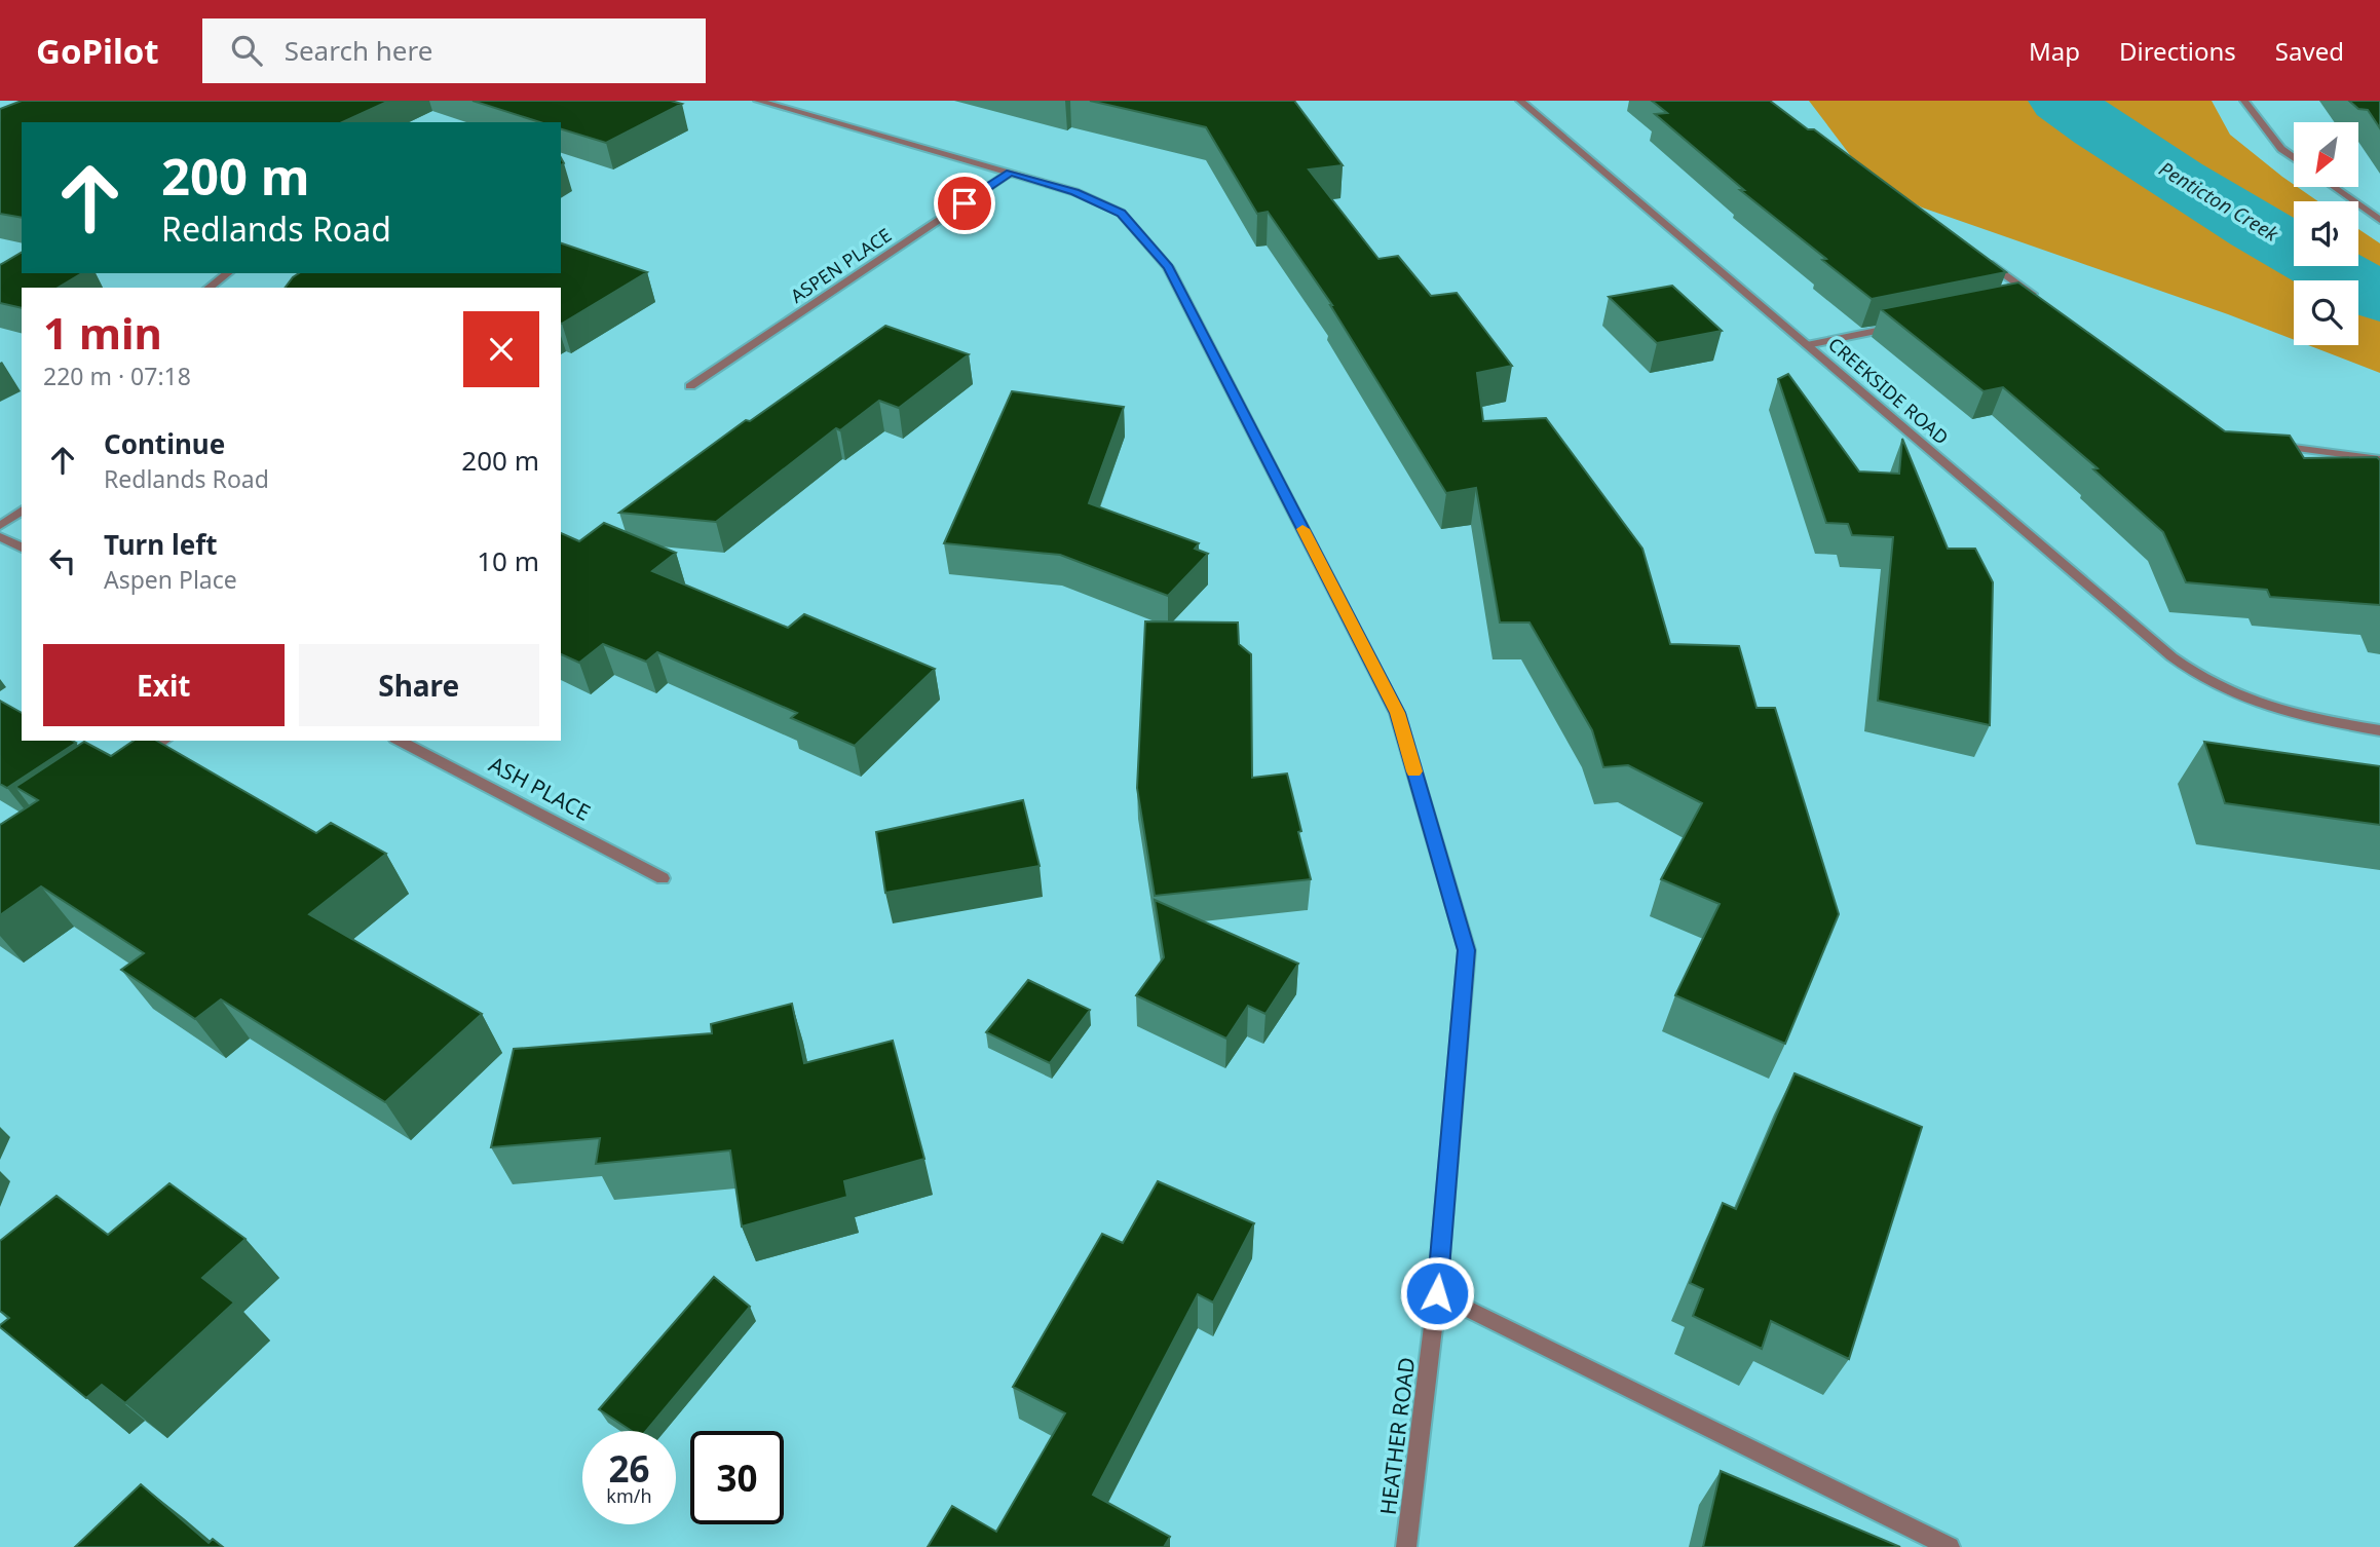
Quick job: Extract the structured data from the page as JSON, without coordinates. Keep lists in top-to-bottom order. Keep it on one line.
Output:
{"streets":{"street":["ASPEN PLACE","CREEKSIDE ROAD","ASH PLACE","HEATHER ROAD"]},"crossings":[["ASPEN PLACE","HEATHER ROAD"]],"water":["Penticton Creek"],"north":"bottom left","page":{"header":"GoPilot","search":"Search here","nav":["Map","Directions","Saved"],"turn":["200 m","Redlands Road"],"heading":["1 min","220 m · 07:18"],"list":[{"name":"Continue","note":"Redlands Road","value":"200 m"},{"name":"Turn left","note":"Aspen Place","value":"10 m"}],"buttons":["Exit","Share"],"speed":"26 km/h","limit":"30"}}
